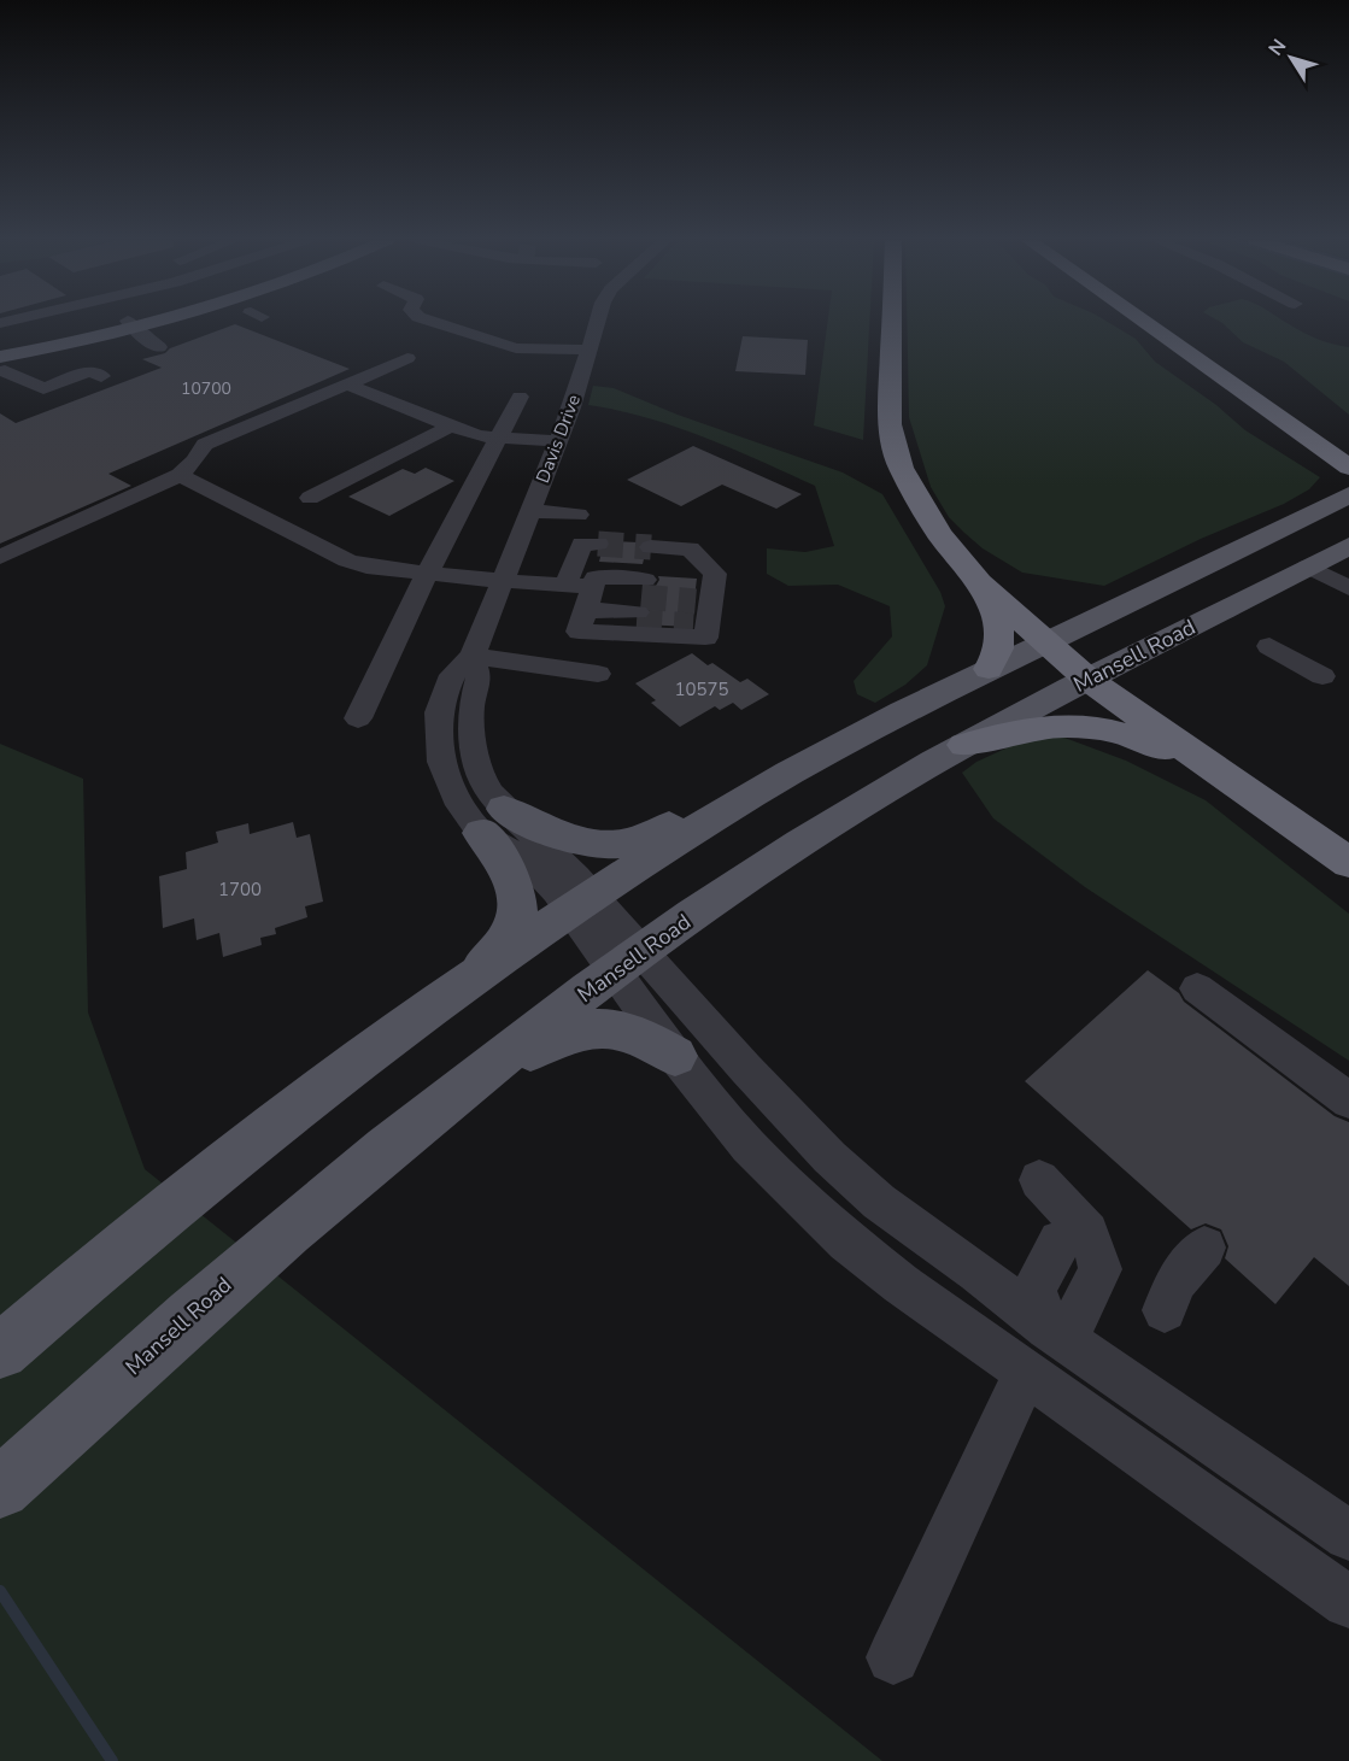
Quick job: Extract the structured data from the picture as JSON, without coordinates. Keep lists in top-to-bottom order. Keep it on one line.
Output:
{"streets":{"main road":["Mansell Road"],"street":["Davis Drive"]},"crossings":[["Davis Drive","Mansell Road"]],"house_numbers":["10700","10575","1700"],"north":"top left"}
